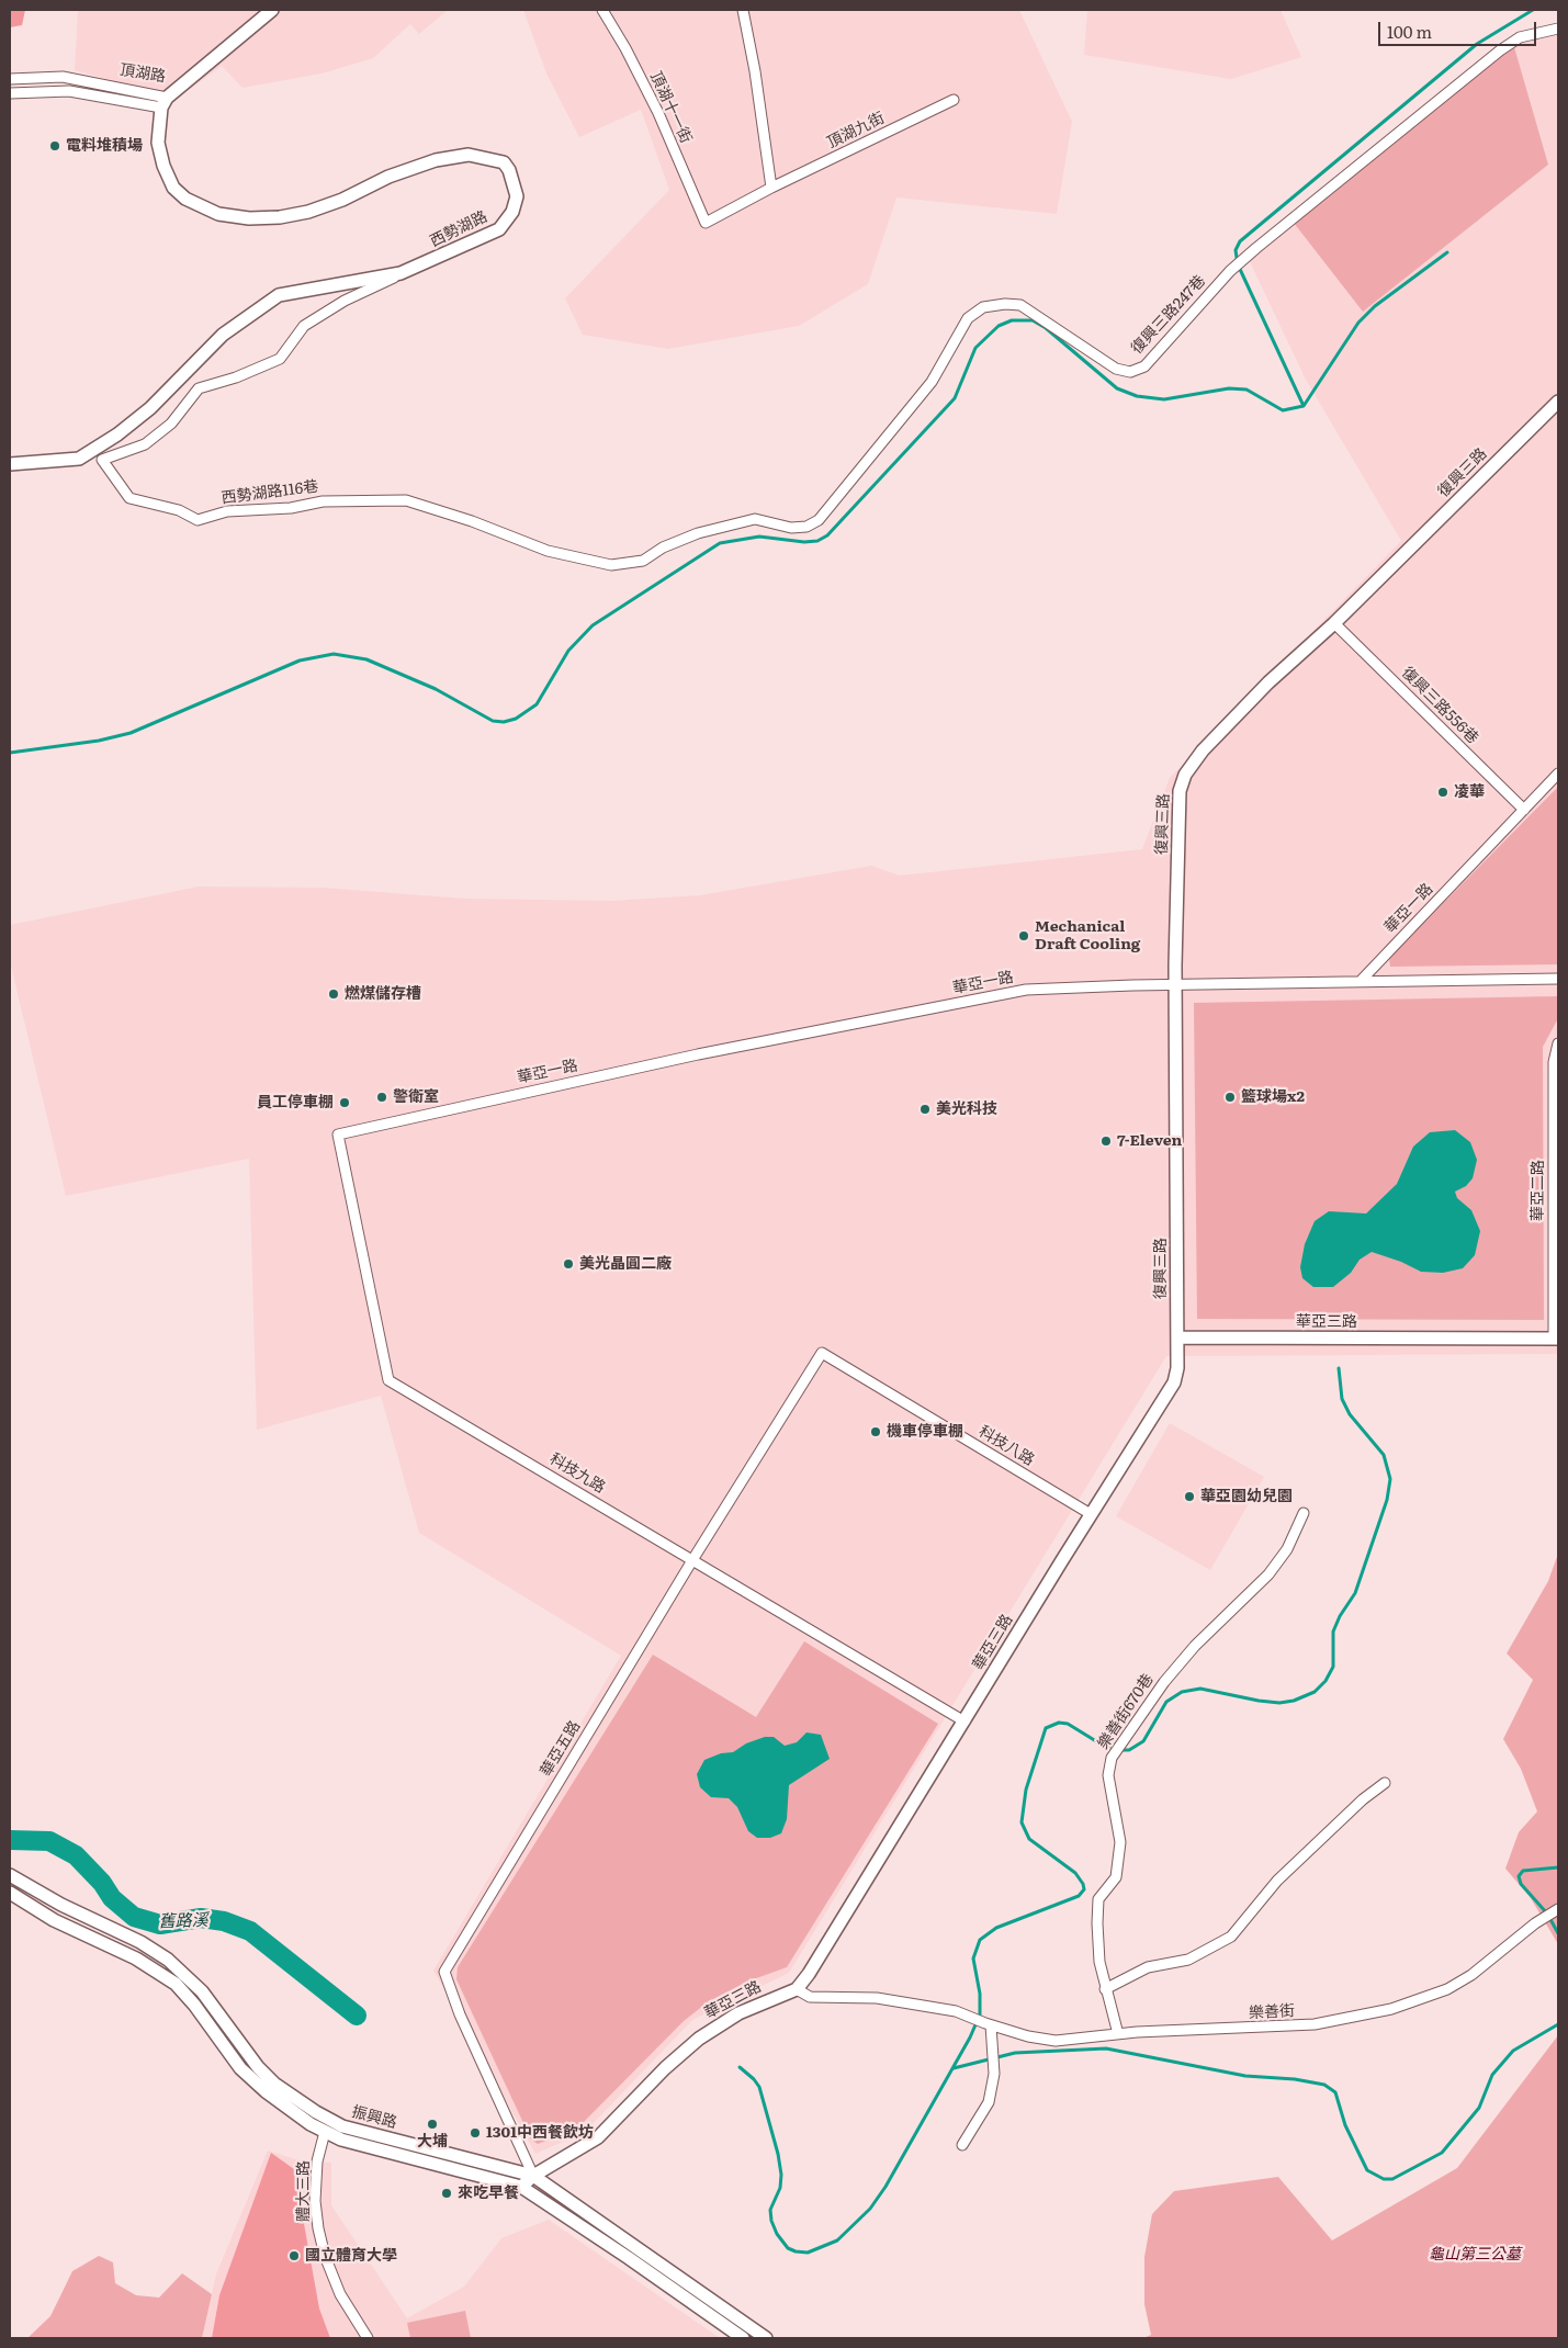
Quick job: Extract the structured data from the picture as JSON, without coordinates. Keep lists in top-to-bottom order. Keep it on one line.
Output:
{"streets":{"street":["頂湖路","頂湖十一街","頂湖九街","西勢湖路","復興三路247巷","復興三路","西勢湖路116巷","復興三路556巷","華亞一路","華亞二路","華亞三路","科技八路","科技九路","樂善街670巷","華亞五路","樂善街","振興路","體大三路"]},"crossings":[["頂湖路","西勢湖路"],["頂湖十一街","頂湖九街"],["西勢湖路","西勢湖路116巷"],["復興三路247巷","西勢湖路116巷"],["復興三路","復興三路556巷"],["復興三路","華亞一路"],["復興三路","華亞三路"],["復興三路556巷","華亞一路"],["華亞一路","科技九路"],["華亞二路","華亞三路"],["華亞三路","科技八路"],["華亞三路","科技九路"],["華亞三路","華亞五路"],["華亞三路","樂善街"],["華亞三路","振興路"],["科技八路","華亞五路"],["科技九路","華亞五路"],["樂善街670巷","樂善街"],["華亞五路","振興路"],["振興路","體大三路"]],"water":["舊路溪"],"parks":["龜山第三公墓"],"places":["電料堆積場","凌華","Mechanical Draft Cooling","燃煤儲存槽","警衛室","籃球場x2","員工停車棚","美光科技","7-Eleven","美光晶圓二廠","機車停車棚","華亞園幼兒園","大埔","1301中西餐飲坊","來吃早餐","國立體育大學"],"scale_bar":"100 m"}
